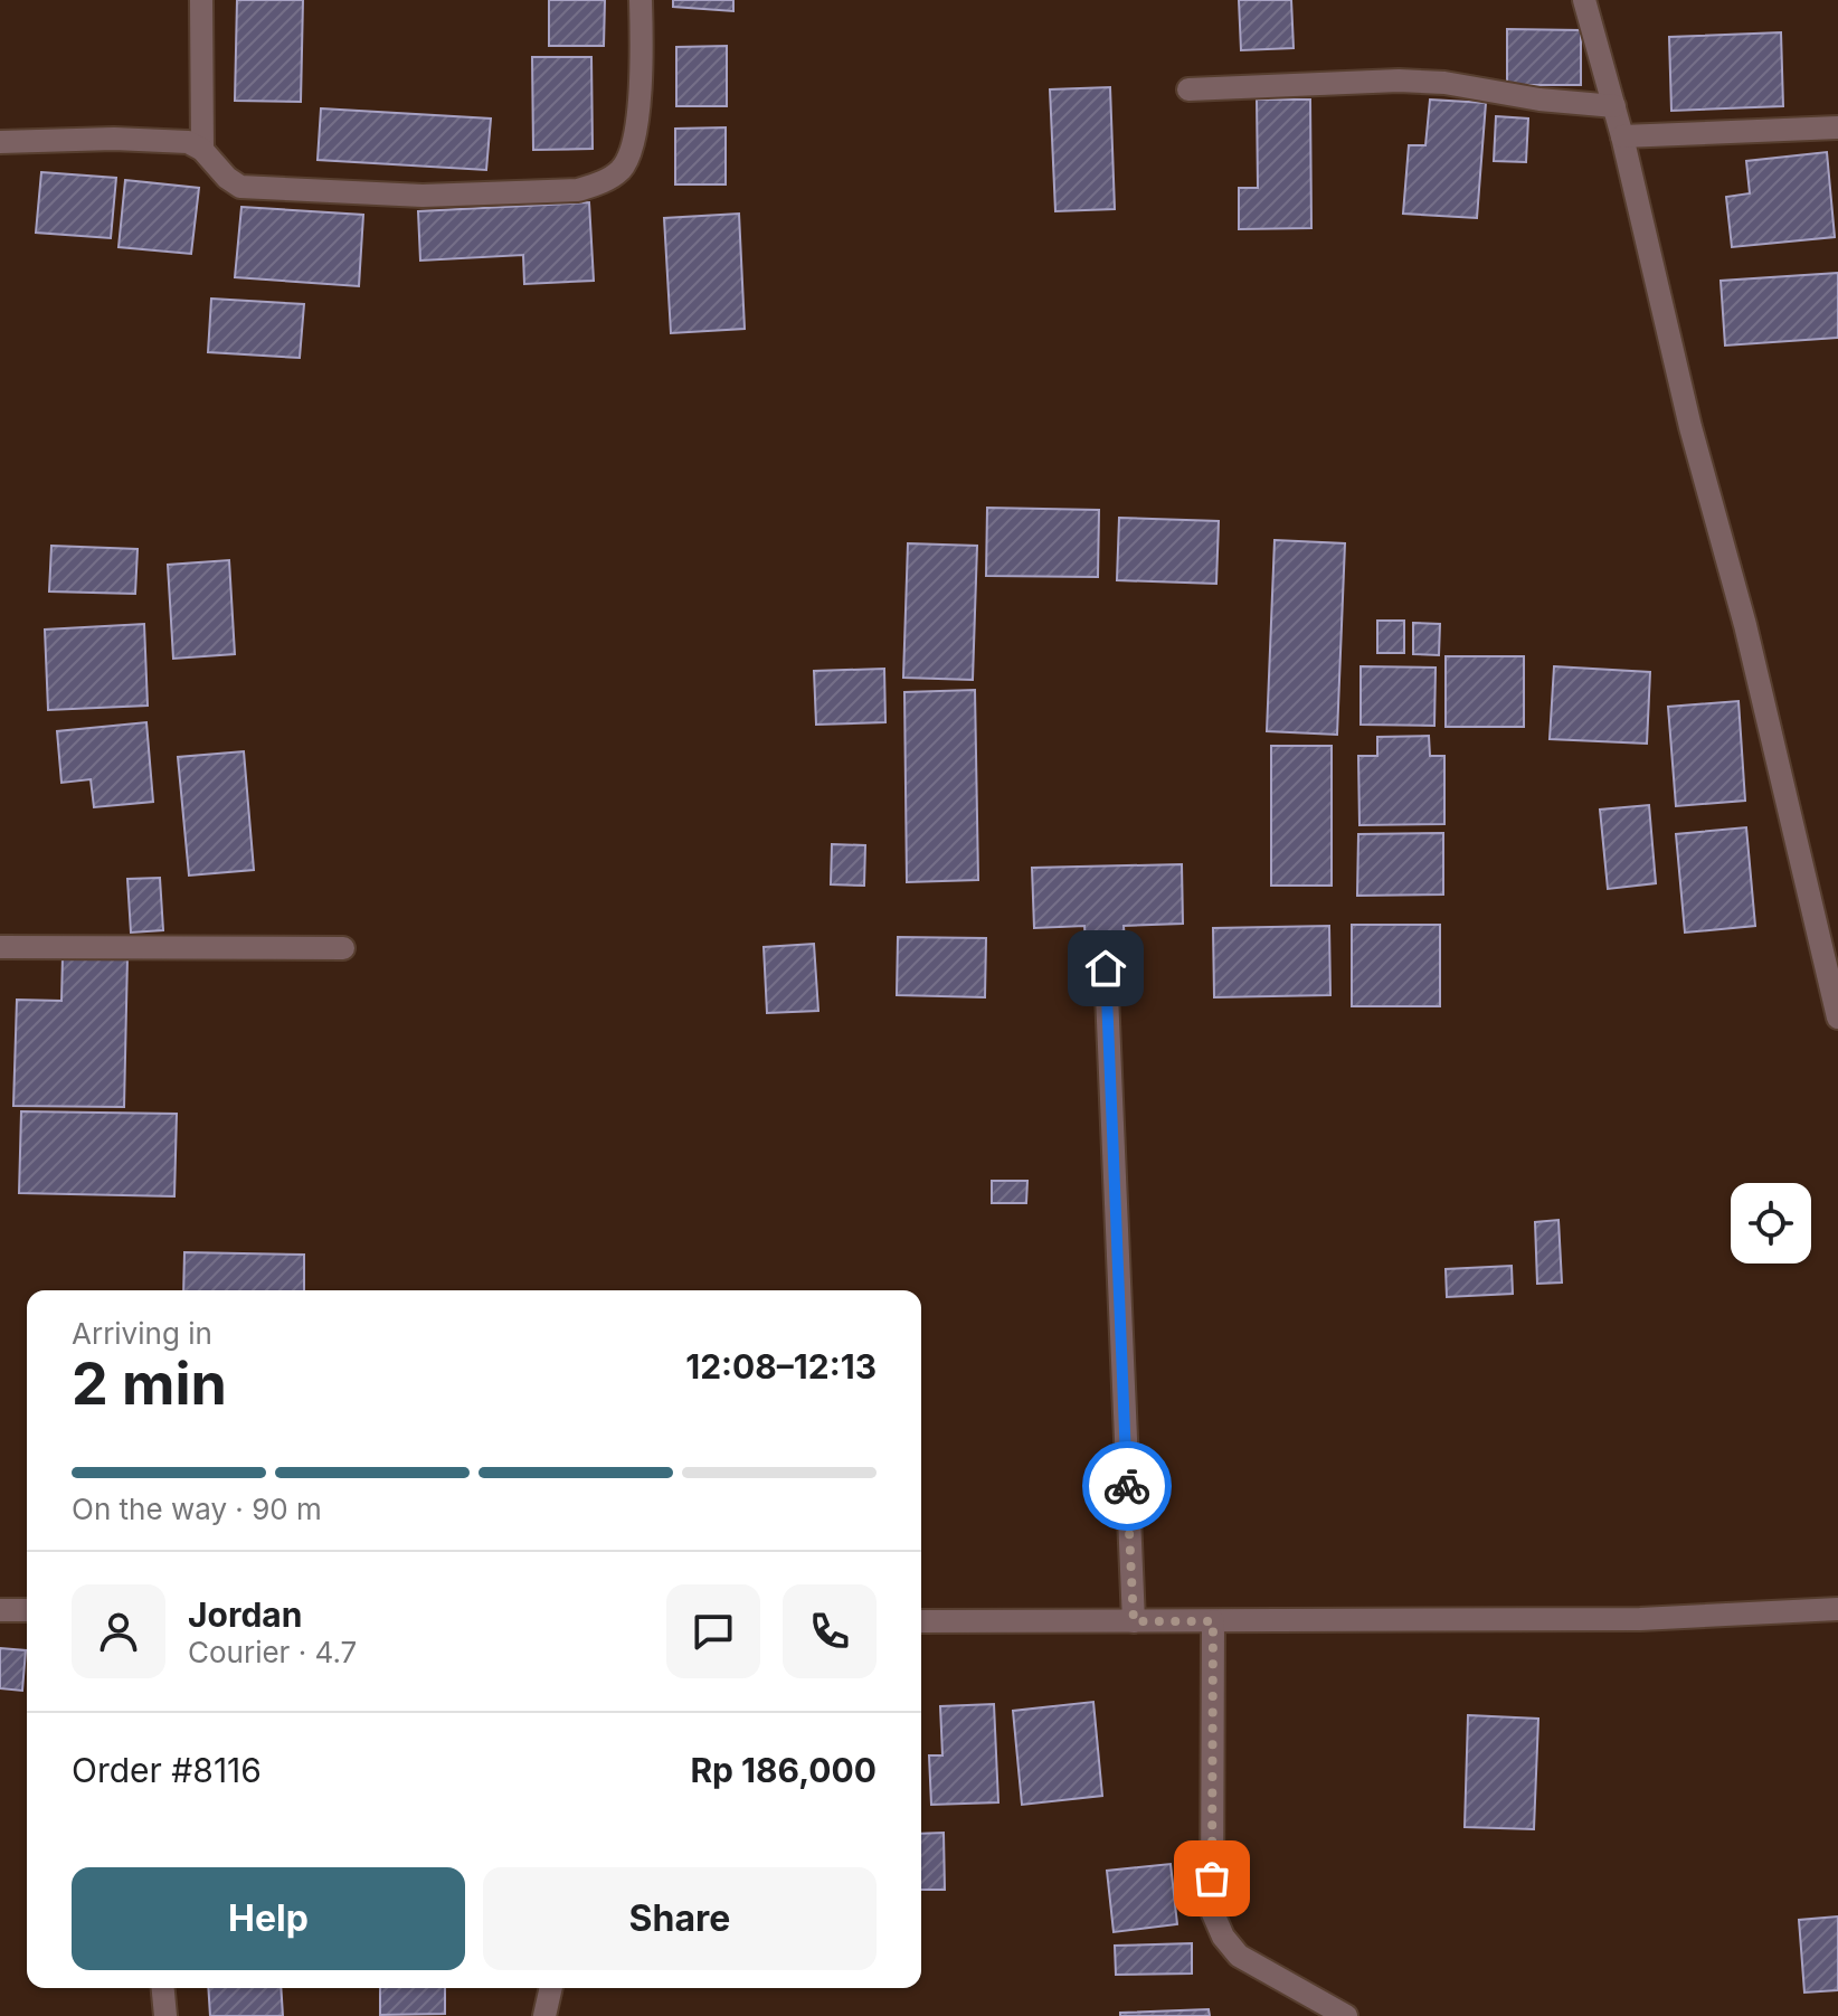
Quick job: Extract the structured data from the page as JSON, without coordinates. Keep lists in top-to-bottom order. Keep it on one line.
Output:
{"page":{"heading":["2 min","Arriving in","12:08–12:13"],"panel":["Jordan","Courier · 4.7","Order #8116","Rp 186,000"],"bar":"On the way · 90 m","buttons":["Help","Share"]}}
